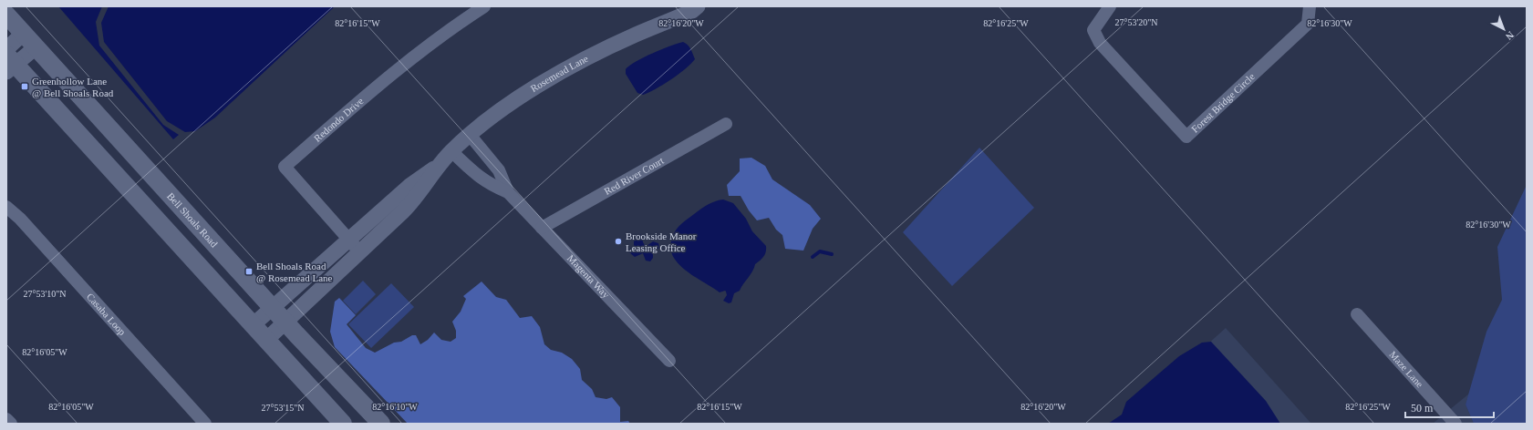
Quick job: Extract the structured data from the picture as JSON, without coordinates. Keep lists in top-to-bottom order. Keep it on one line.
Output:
{"streets":{"main road":["Bell Shoals Road"],"street":["Rosemead Lane","Forest Bridge Circle","Redondo Drive","Red River Court","Magenta Way","Casaba Loop","Maze Lane"]},"crossings":[["Rosemead Lane","Redondo Drive"],["Rosemead Lane","Bell Shoals Road"],["Rosemead Lane","Magenta Way"],["Red River Court","Magenta Way"]],"places":{"transit":["Greenhollow Lane @ Bell Shoals Road","Bell Shoals Road @ Rosemead Lane"],"other":["Brookside Manor Leasing Office"]},"scale_bar":"50 m","north":"bottom right","coordinates":["27°53'20\"N","82°16'15\"W","82°16'20\"W","82°16'25\"W","82°16'30\"W","27°53'10\"N","82°16'05\"W","82°16'10\"W","27°53'15\"N"]}
